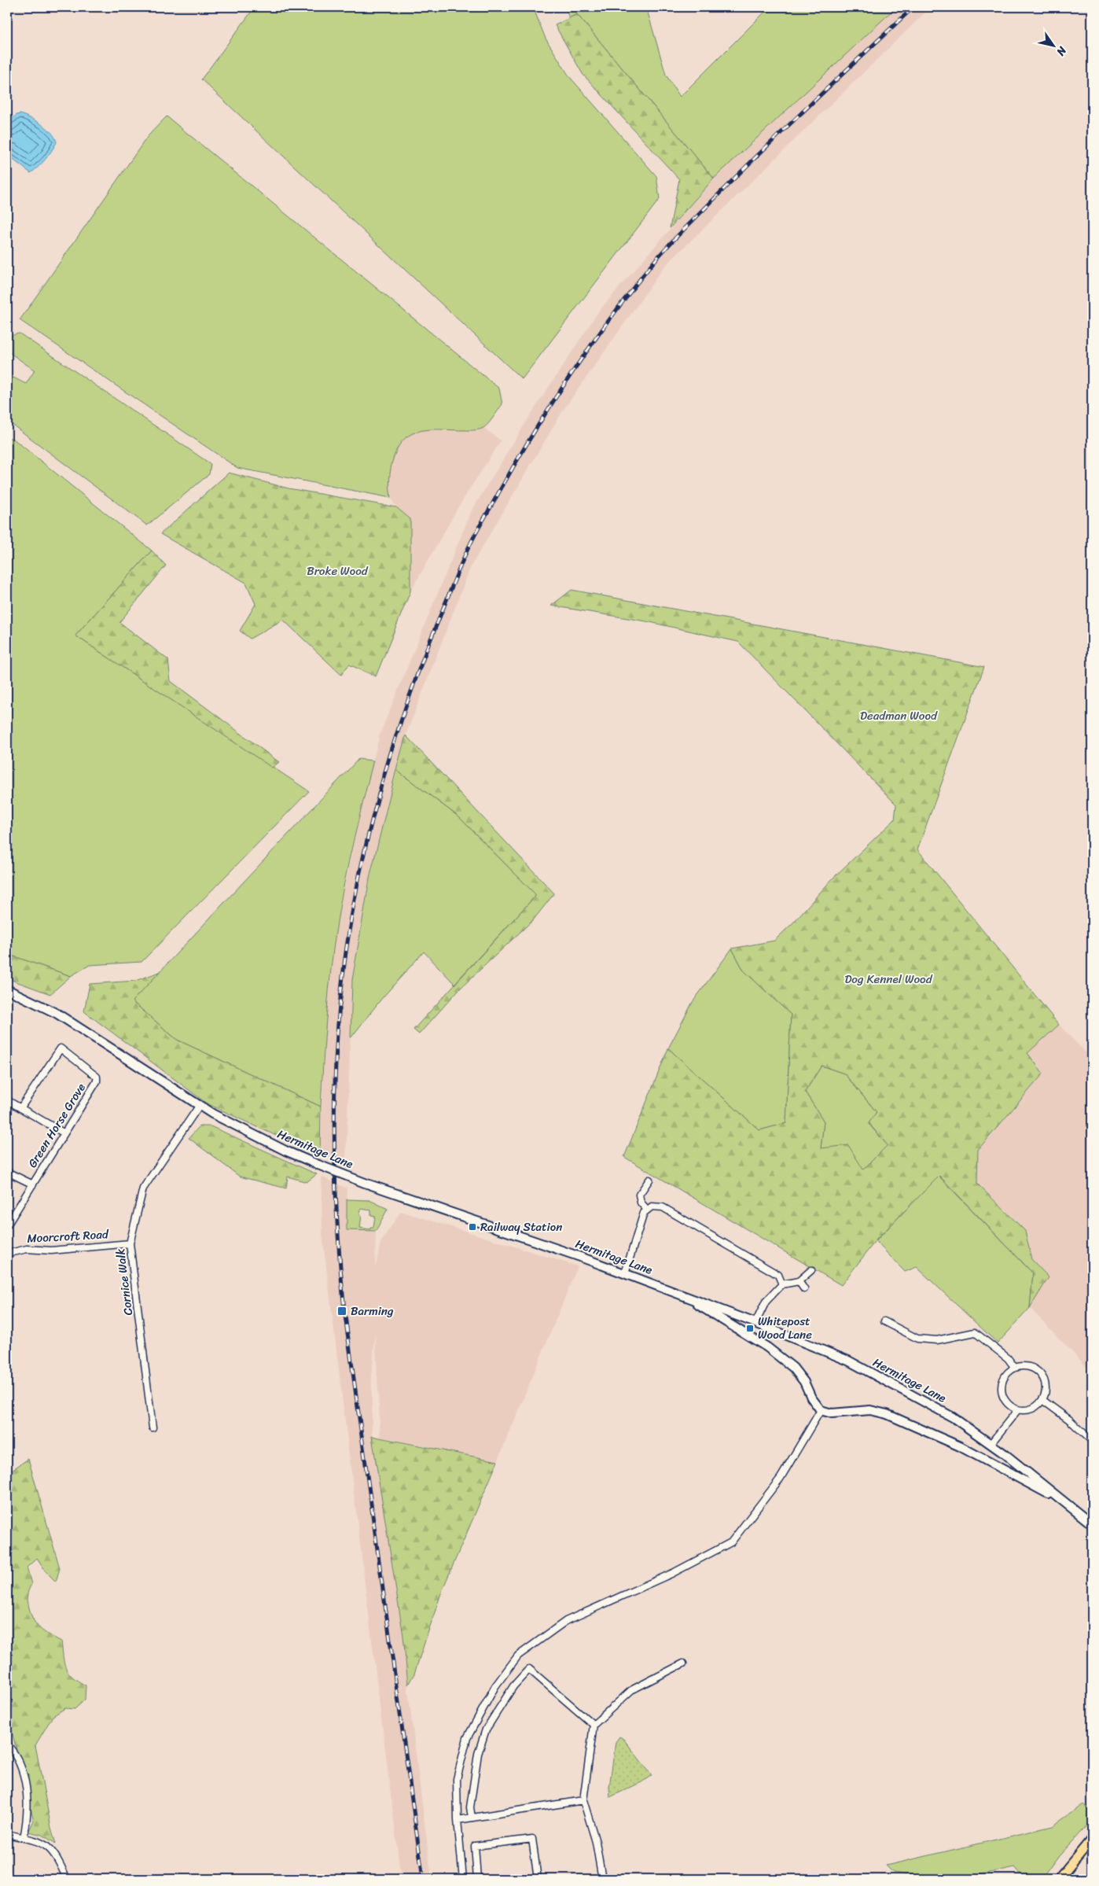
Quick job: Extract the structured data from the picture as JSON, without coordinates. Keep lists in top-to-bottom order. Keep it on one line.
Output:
{"streets":{"main road":["Hermitage Lane"],"street":["Green Horse Grove","Moorcroft Road","Cornice Walk"]},"crossings":[["Hermitage Lane","Cornice Walk"],["Moorcroft Road","Cornice Walk"]],"parks":["Broke Wood","Deadman Wood","Dog Kennel Wood"],"places":{"transit":["Railway Station","Barming","Whitepost Wood Lane"]},"north":"bottom right"}
